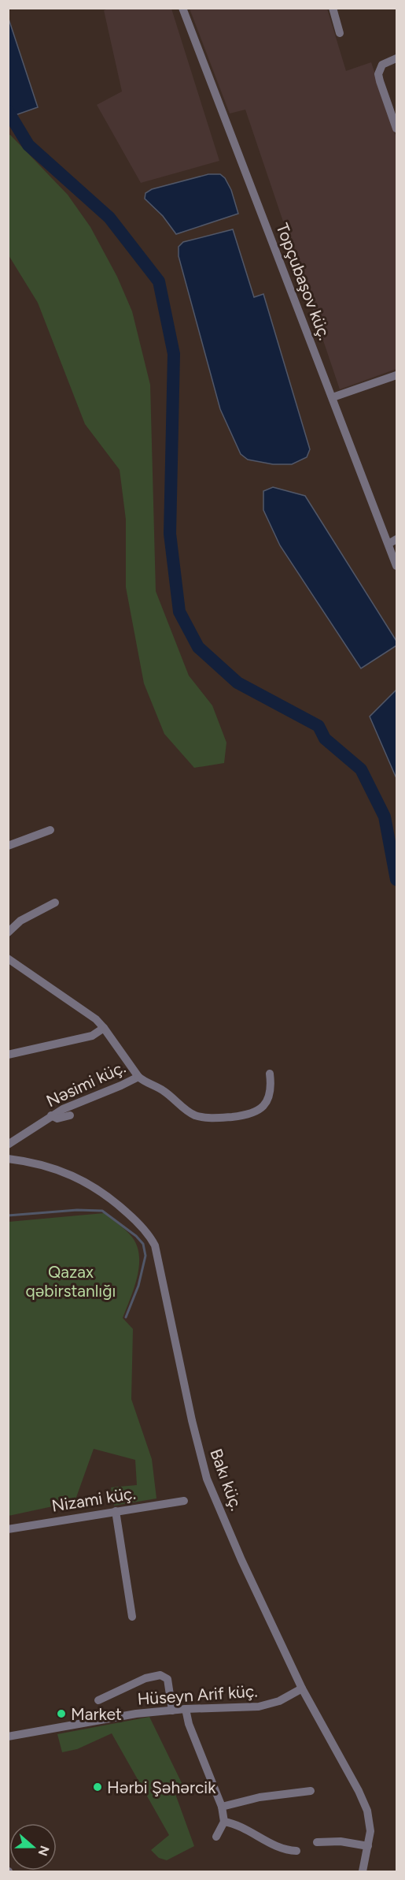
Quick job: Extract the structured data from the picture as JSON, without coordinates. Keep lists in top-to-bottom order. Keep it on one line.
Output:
{"streets":{"street":["Topçubaşov küç.","Nəsimi küç.","Bakı küç.","Nizami küç.","Hüseyn Arif küç."]},"crossings":[["Bakı küç.","Hüseyn Arif küç."]],"parks":["Qazax qəbirstanlığı"],"places":["Market","Hərbi Şəhərcik"],"north":"right"}
